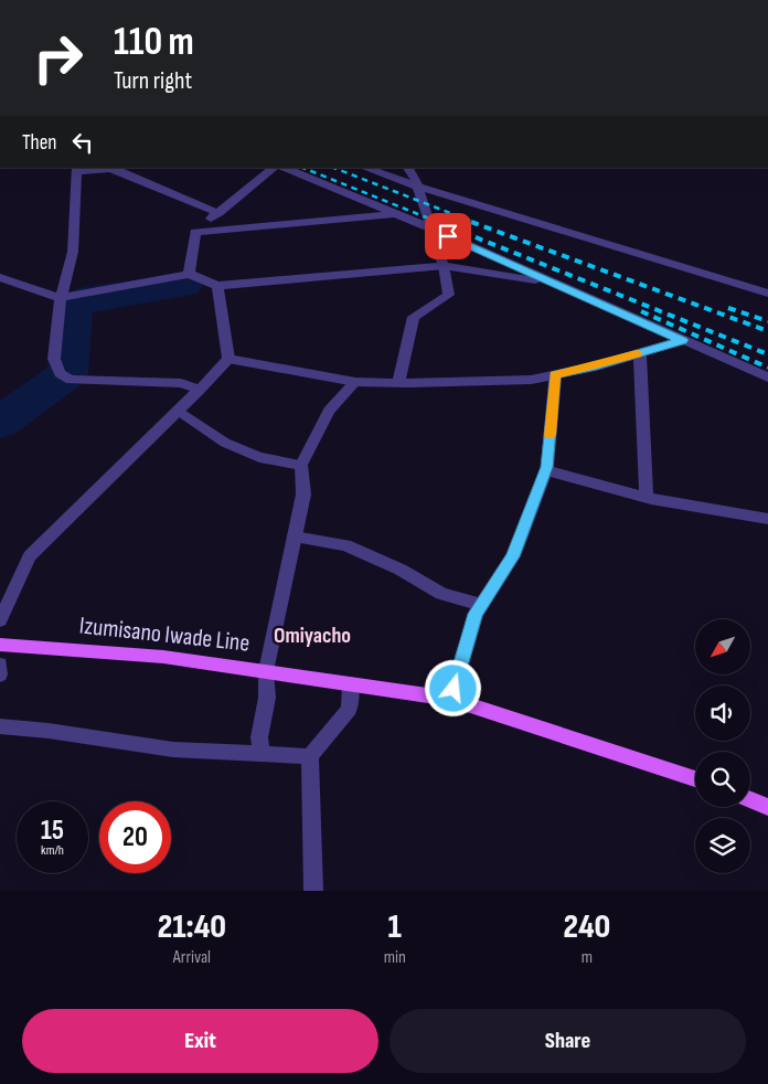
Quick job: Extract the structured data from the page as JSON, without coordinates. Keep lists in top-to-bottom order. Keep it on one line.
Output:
{"streets":{"main road":["Izumisano Iwade Line"]},"districts":["Omiyacho"],"north":"bottom left","page":{"turn":["110 m","Turn right"],"then":"Then","speed":"15 km/h","limit":"20","eta":["21:40","Arrival","1","min","240","m"],"buttons":["Exit","Share"]}}
